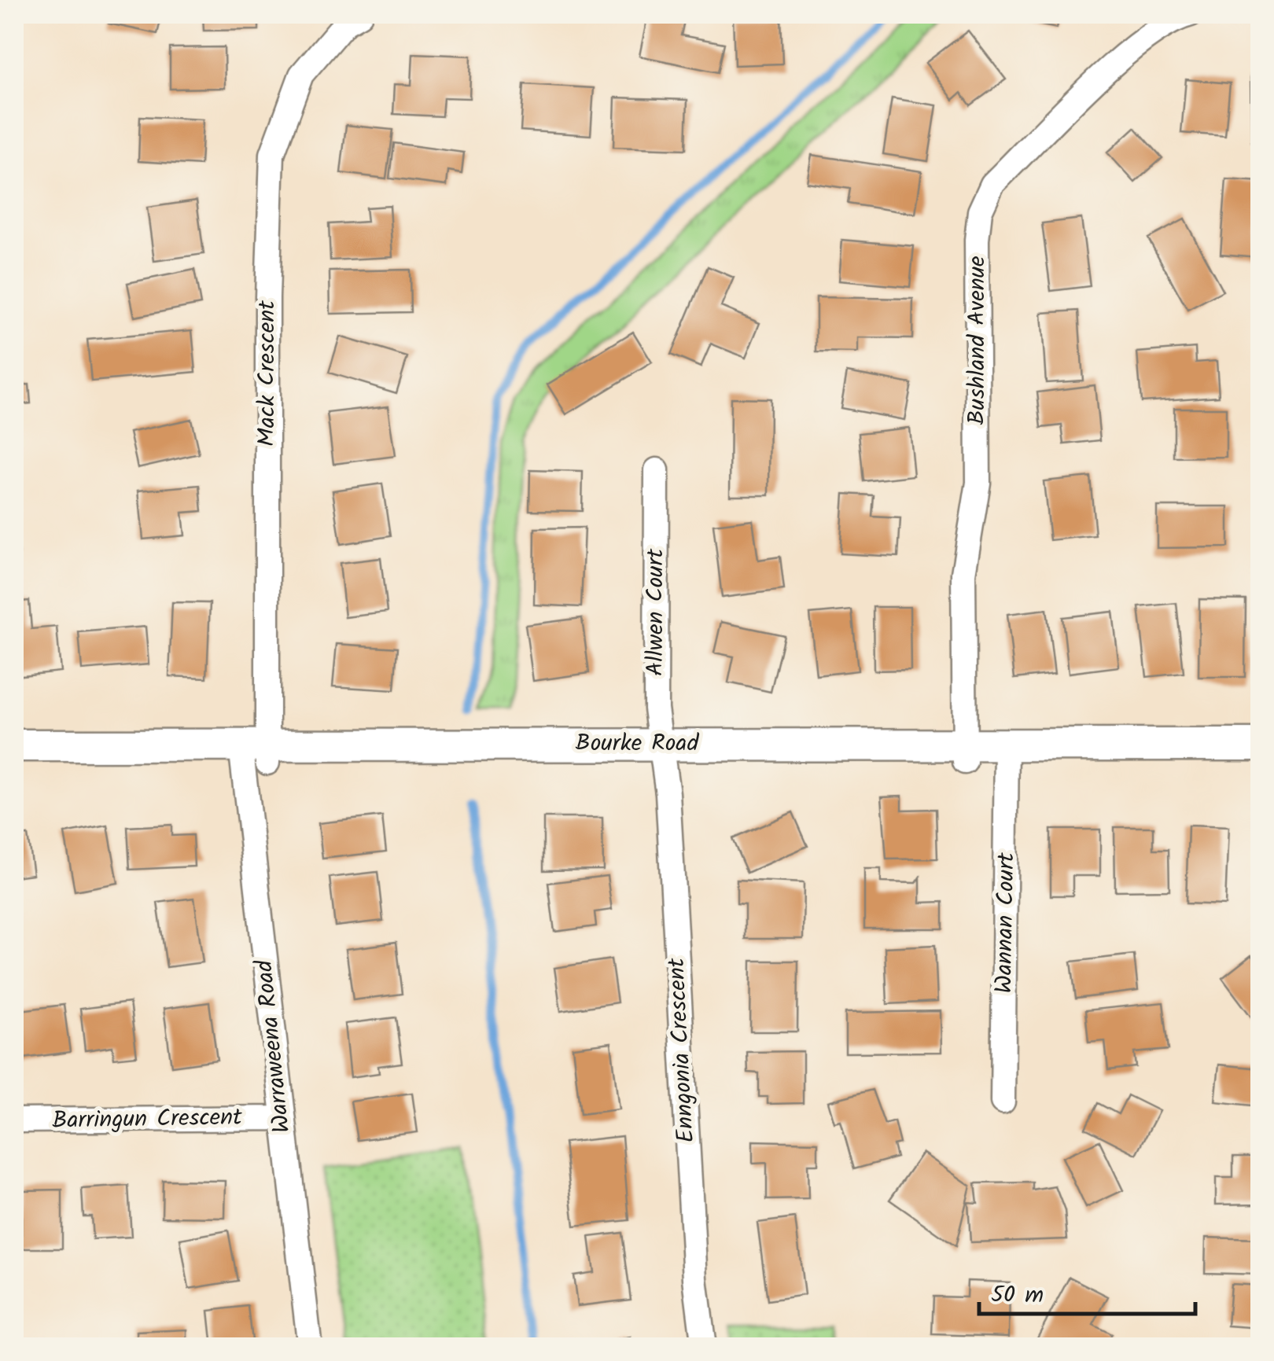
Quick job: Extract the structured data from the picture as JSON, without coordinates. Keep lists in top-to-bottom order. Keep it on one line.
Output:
{"streets":{"main road":["Bourke Road"],"street":["Bushland Avenue","Mack Crescent","Allwen Court","Wannan Court","Warraweena Road","Enngonia Crescent","Barringun Crescent"]},"crossings":[["Bushland Avenue","Bourke Road"],["Mack Crescent","Bourke Road"],["Mack Crescent","Warraweena Road"],["Allwen Court","Bourke Road"],["Allwen Court","Enngonia Crescent"],["Bourke Road","Wannan Court"],["Bourke Road","Warraweena Road"],["Bourke Road","Enngonia Crescent"],["Warraweena Road","Barringun Crescent"]],"scale_bar":"50 m"}
